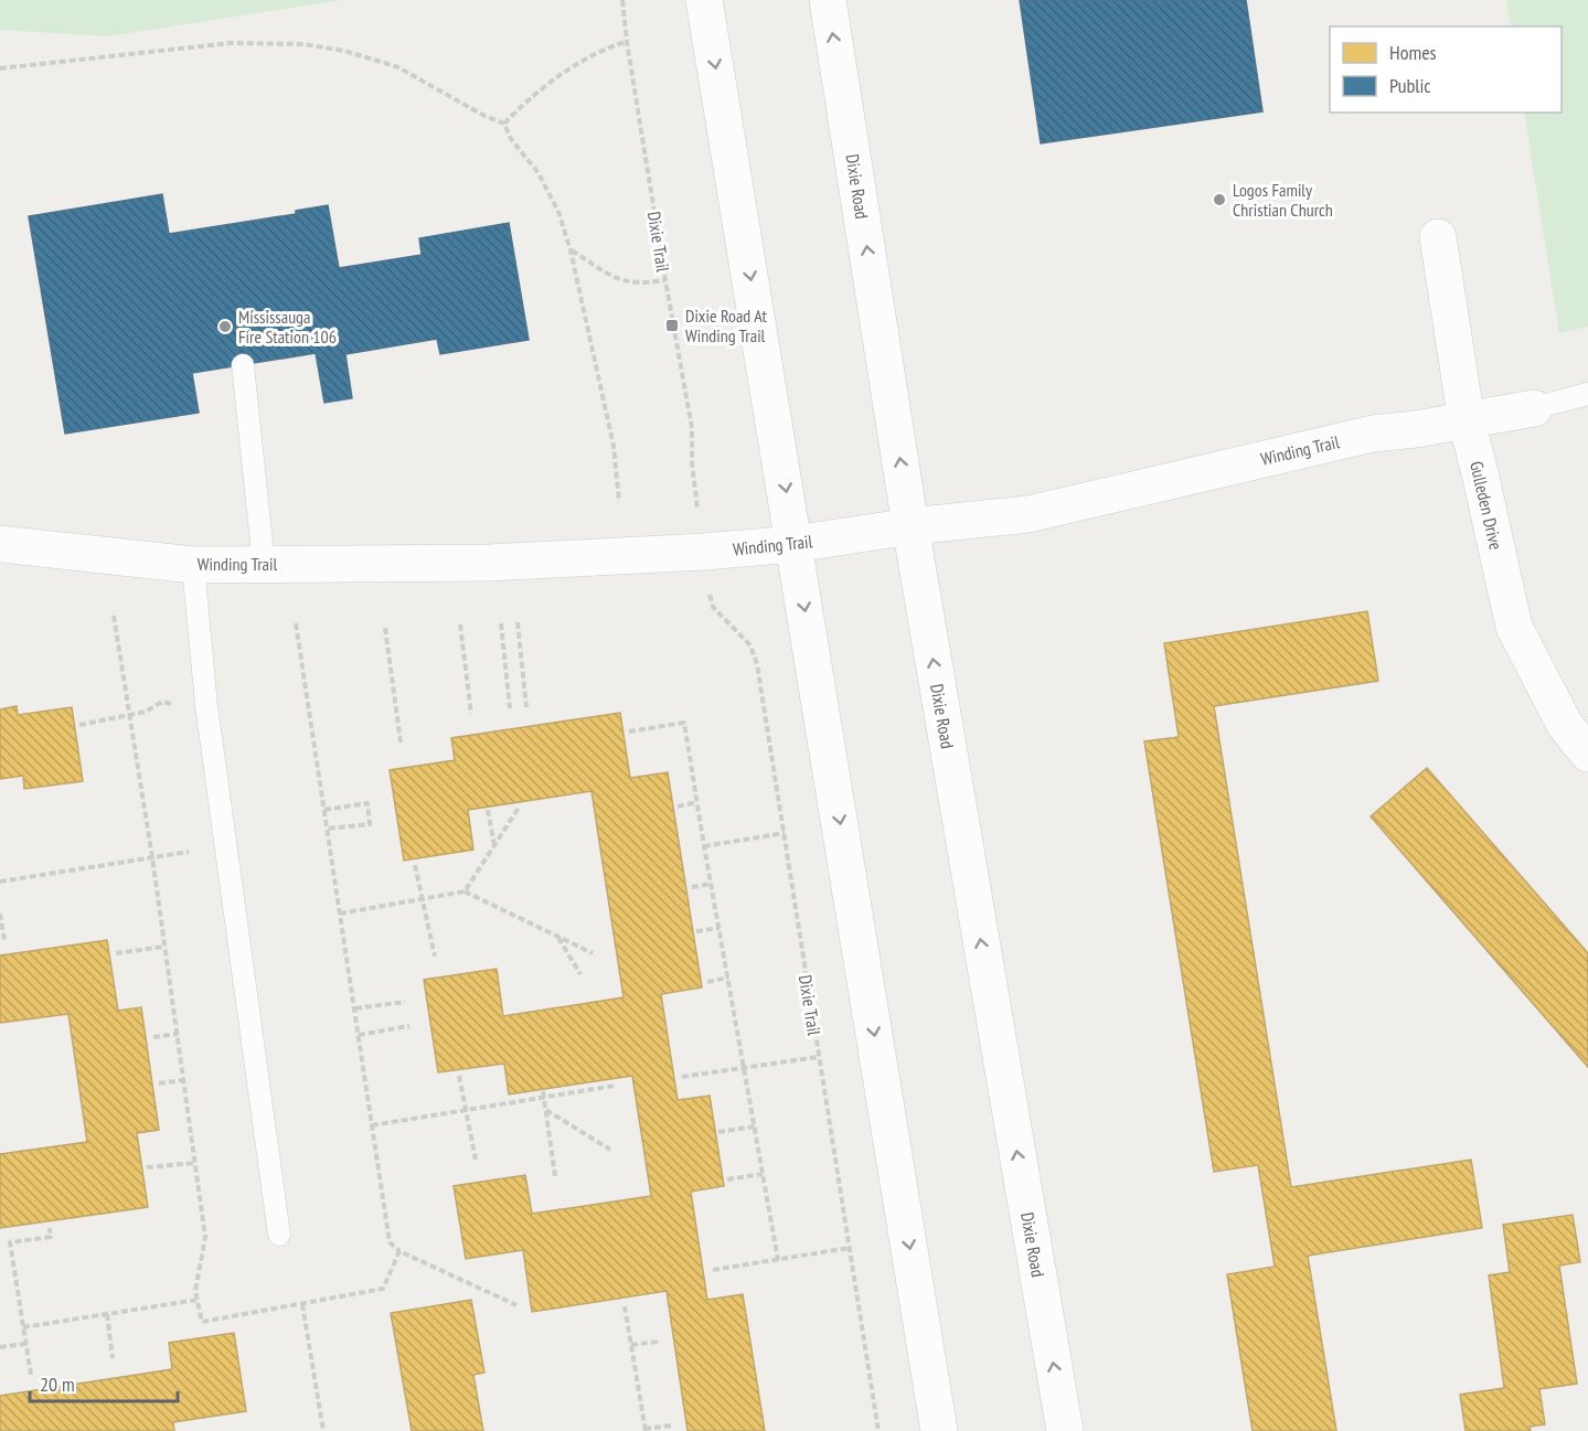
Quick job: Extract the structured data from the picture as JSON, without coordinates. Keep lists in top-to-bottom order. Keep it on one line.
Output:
{"streets":{"main road":["Dixie Road","Winding Trail","Gulleden Drive"],"path":["Dixie Trail"]},"crossings":[["Dixie Road","Winding Trail"],["Winding Trail","Gulleden Drive"]],"places":{"other":["Logos Family Christian Church","Mississauga Fire Station 106"],"transit":["Dixie Road At Winding Trail"]},"legend":["Homes","Public"],"scale_bar":"20 m"}
